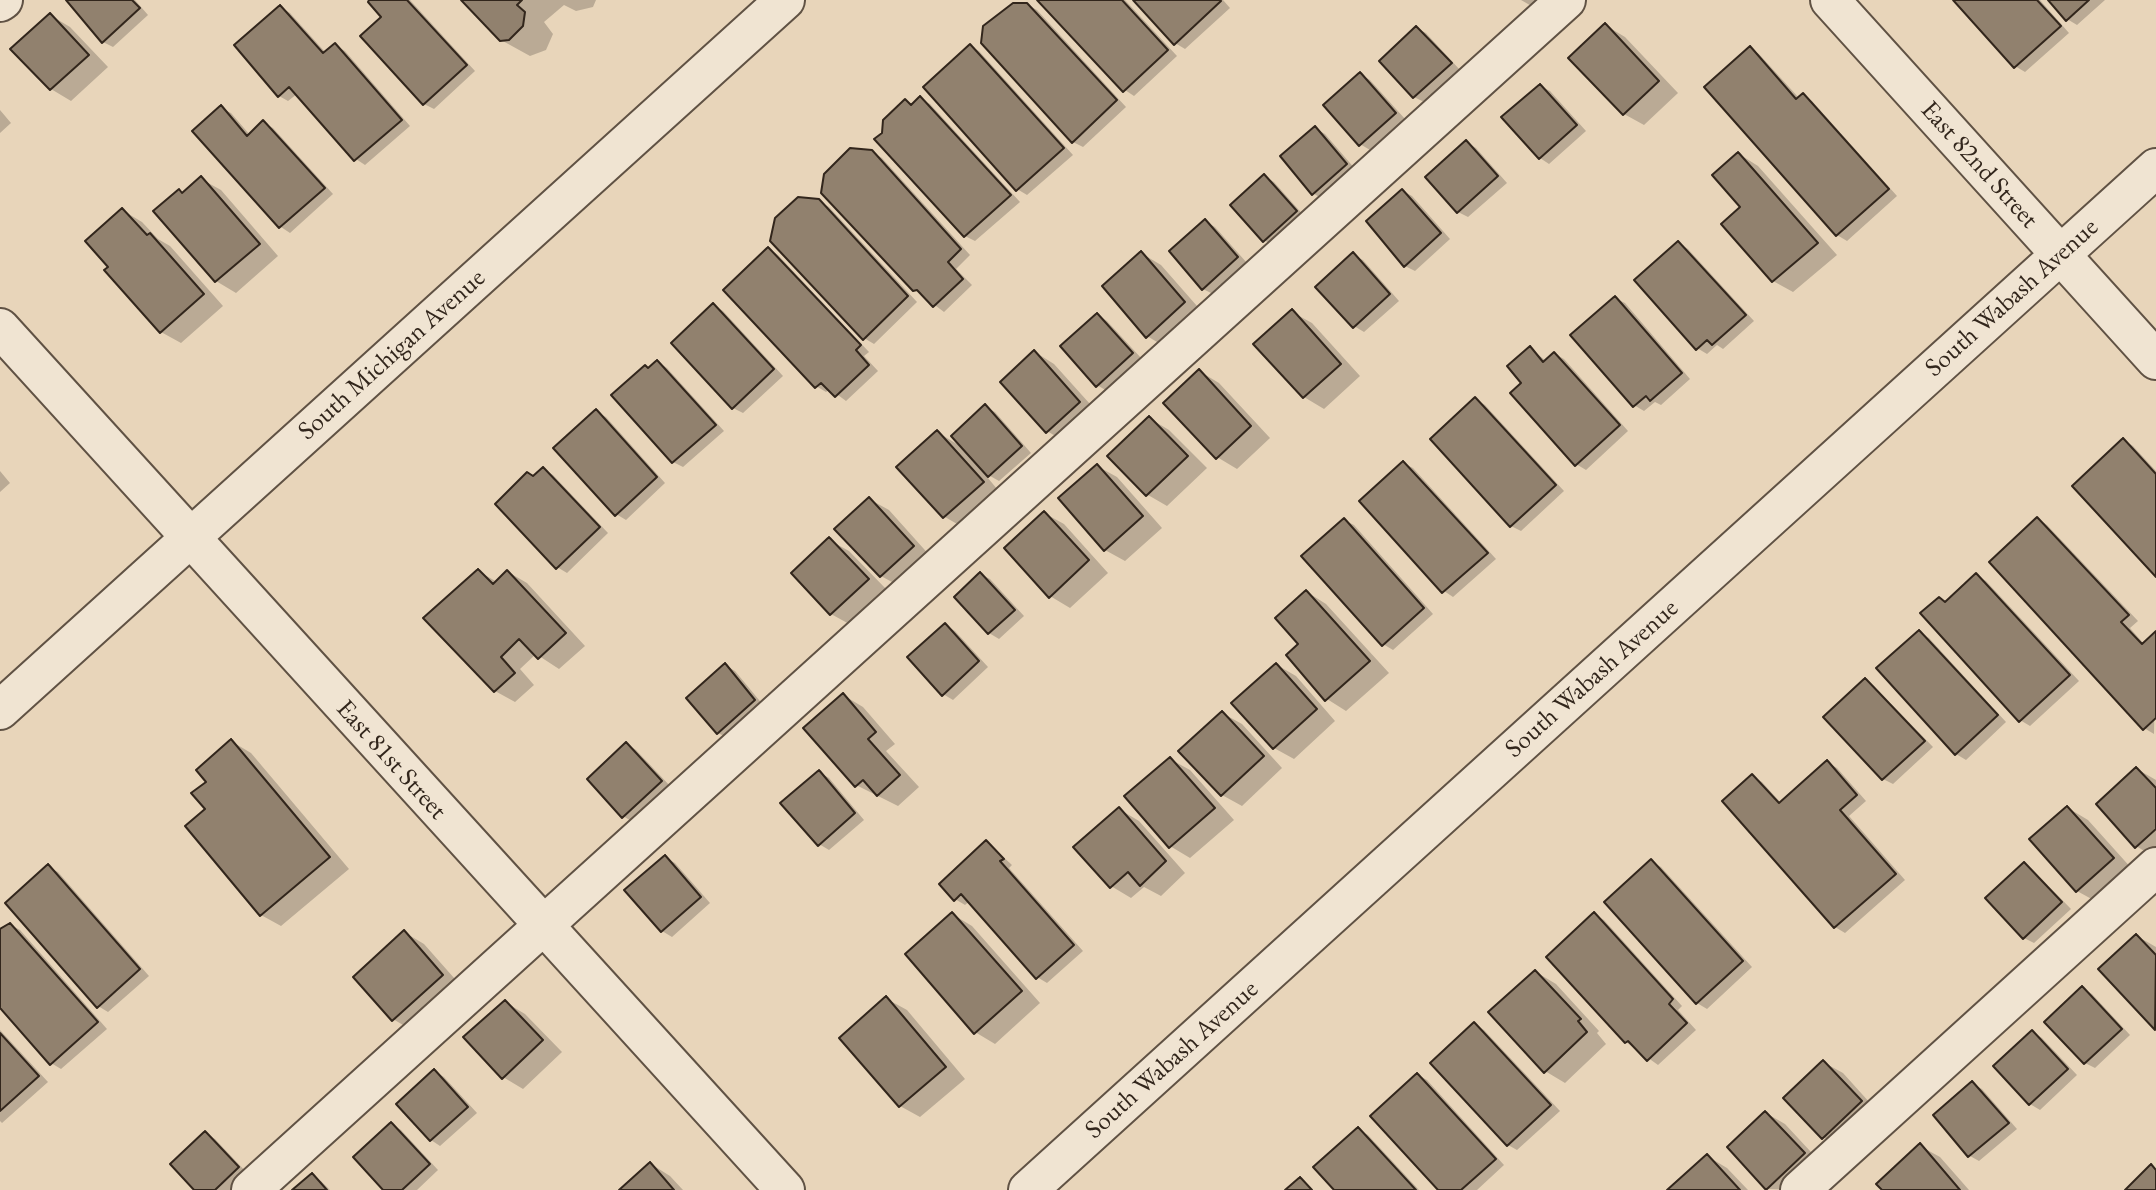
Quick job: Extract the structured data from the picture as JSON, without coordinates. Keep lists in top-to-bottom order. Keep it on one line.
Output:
{"streets":{"street":["East 82nd Street","South Wabash Avenue","South Michigan Avenue","East 81st Street"]},"crossings":[["East 82nd Street","South Wabash Avenue"],["South Michigan Avenue","East 81st Street"]]}
